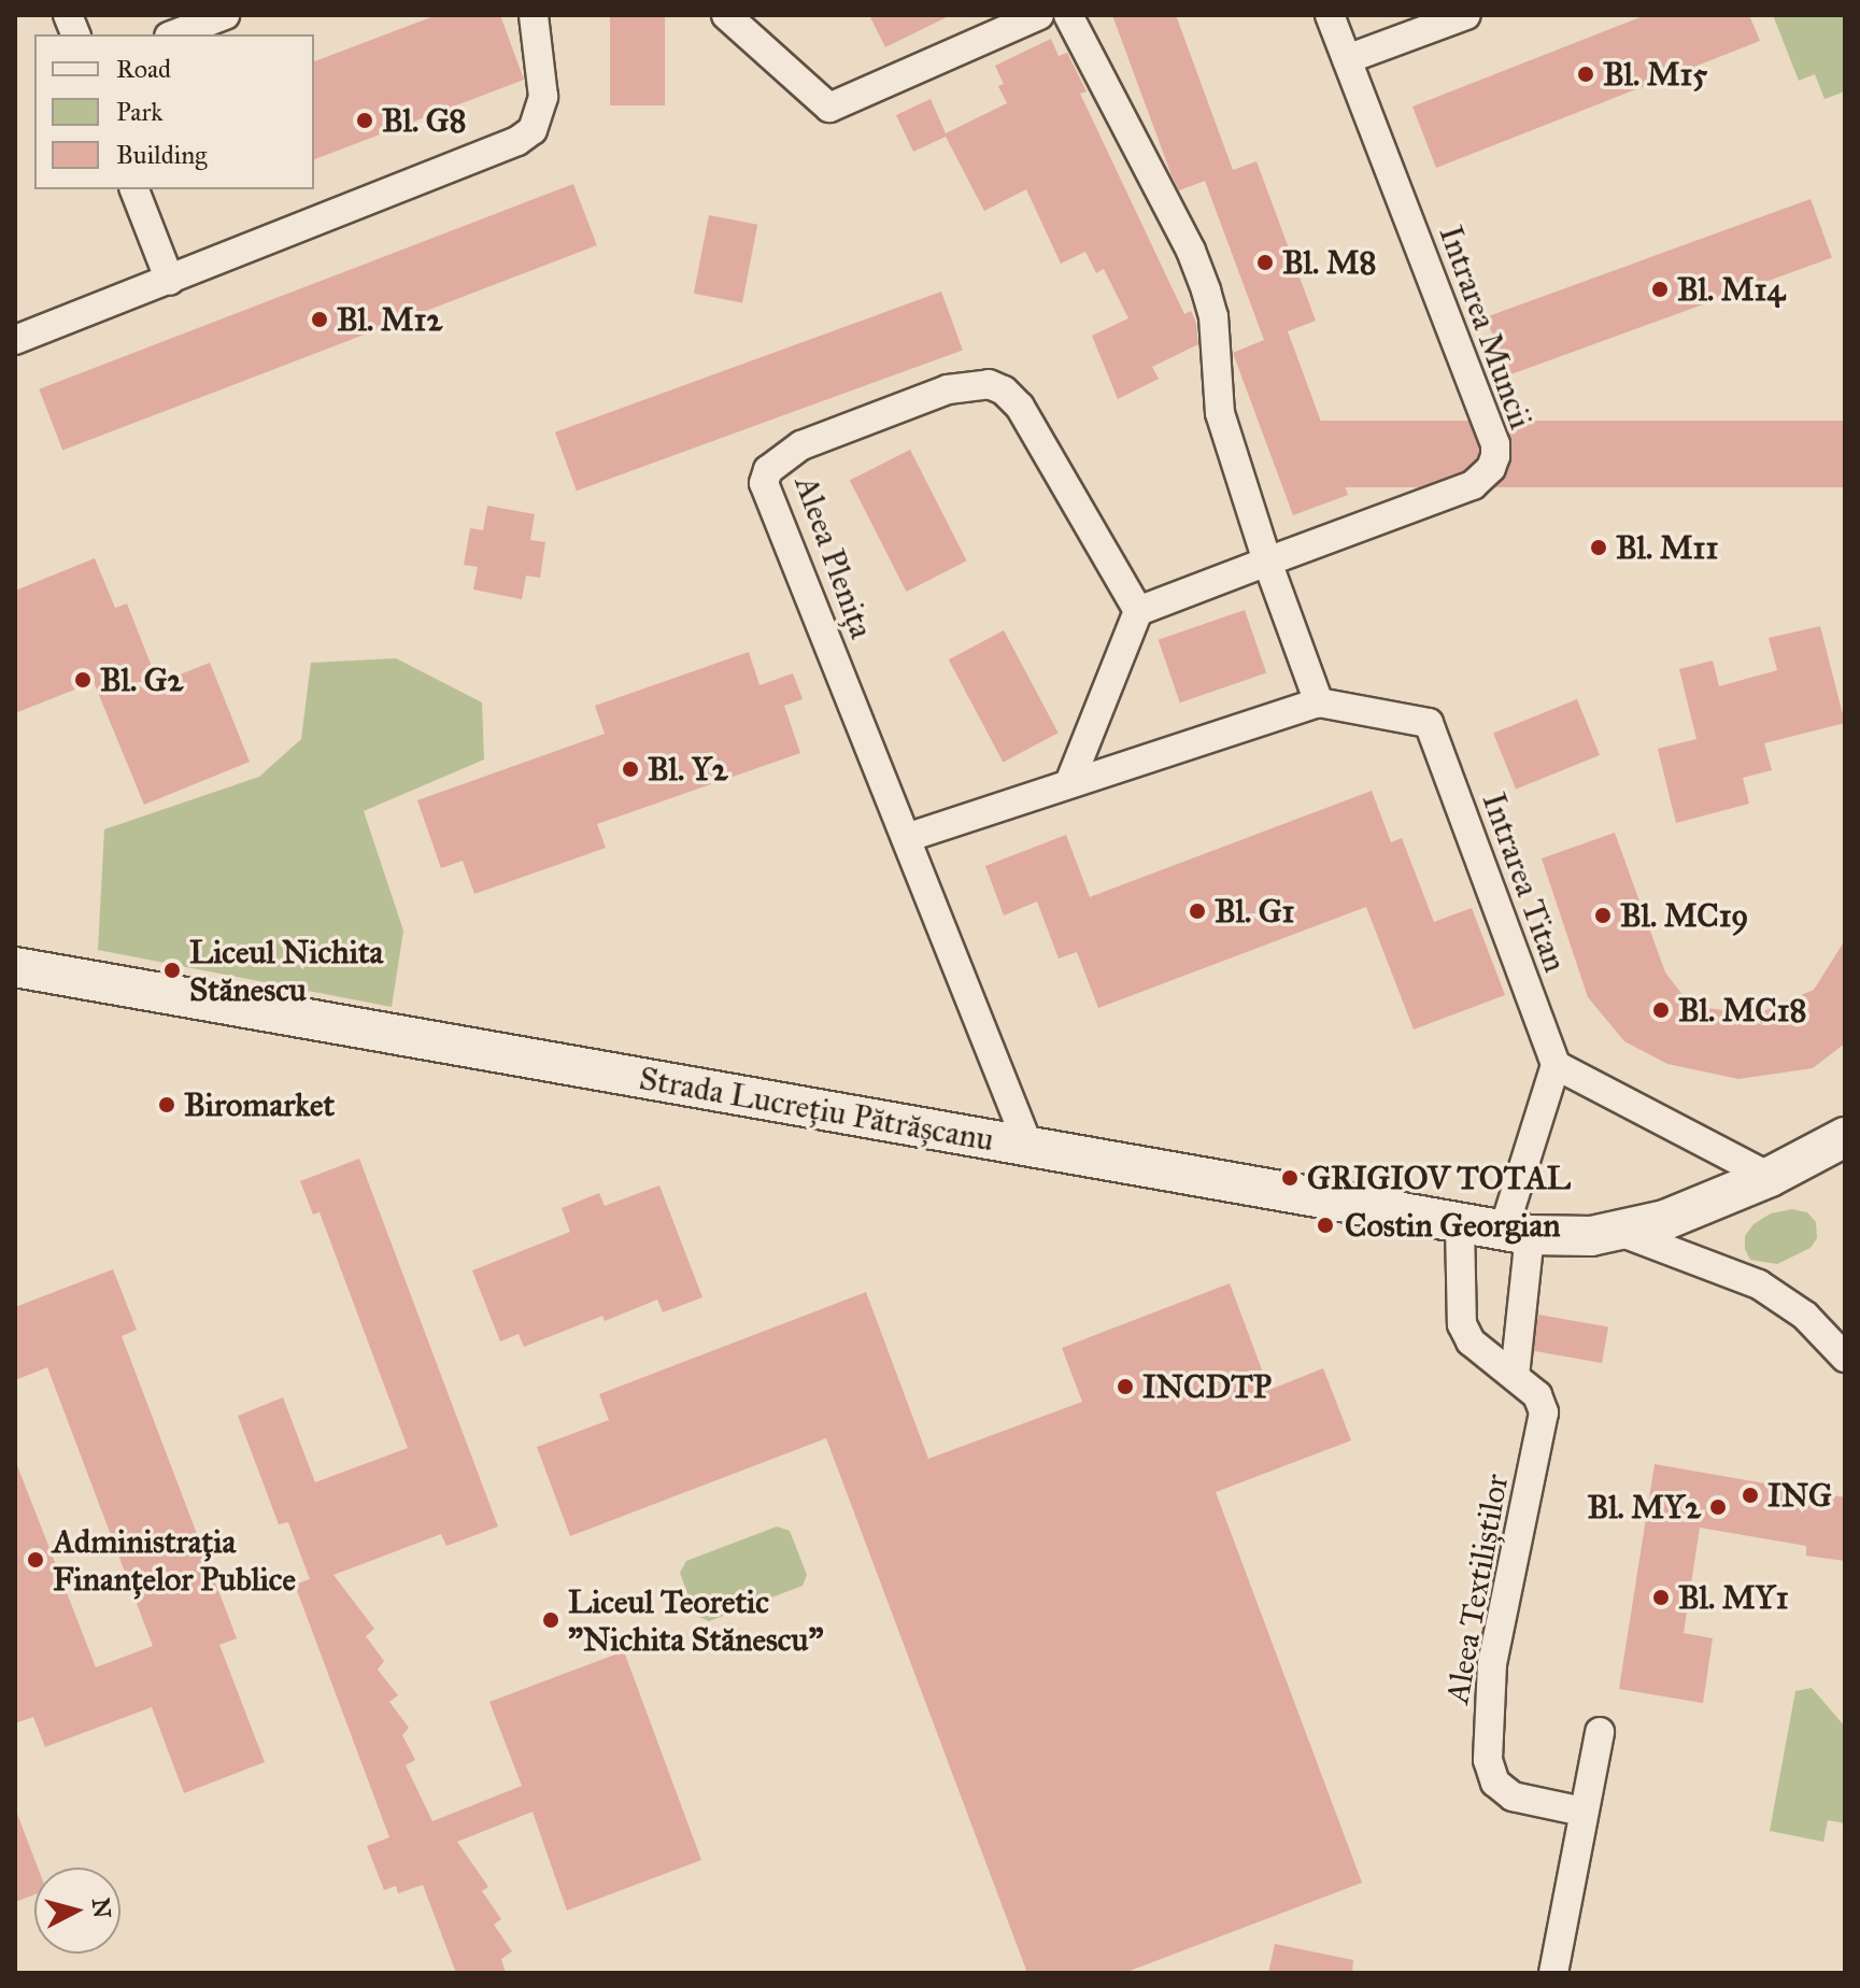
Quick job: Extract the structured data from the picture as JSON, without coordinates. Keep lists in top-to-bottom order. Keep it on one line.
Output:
{"streets":{"main road":["Strada Lucrețiu Pătrășcanu"],"street":["Intrarea Muncii","Aleea Plenița","Intrarea Titan","Aleea Textiliștilor"]},"crossings":[["Aleea Plenița","Strada Lucrețiu Pătrășcanu"],["Strada Lucrețiu Pătrășcanu","Aleea Textiliștilor"]],"places":["Bl. M15","Bl. G8","Bl. M8","Bl. M14","Bl. M12","Bl. M11","Bl. G2","Bl. Y2","Bl. G1","Bl. MC19","Liceul Nichita Stănescu","Bl. MC18","Biromarket","GRIGIOV TOTAL","Costin Georgian","INCDTP","ING","Bl. MY2","Administrația Finanțelor Publice","Bl. MY1","Liceul Teoretic \"Nichita Stănescu\""],"legend":["Road","Park","Building"],"north":"right"}
